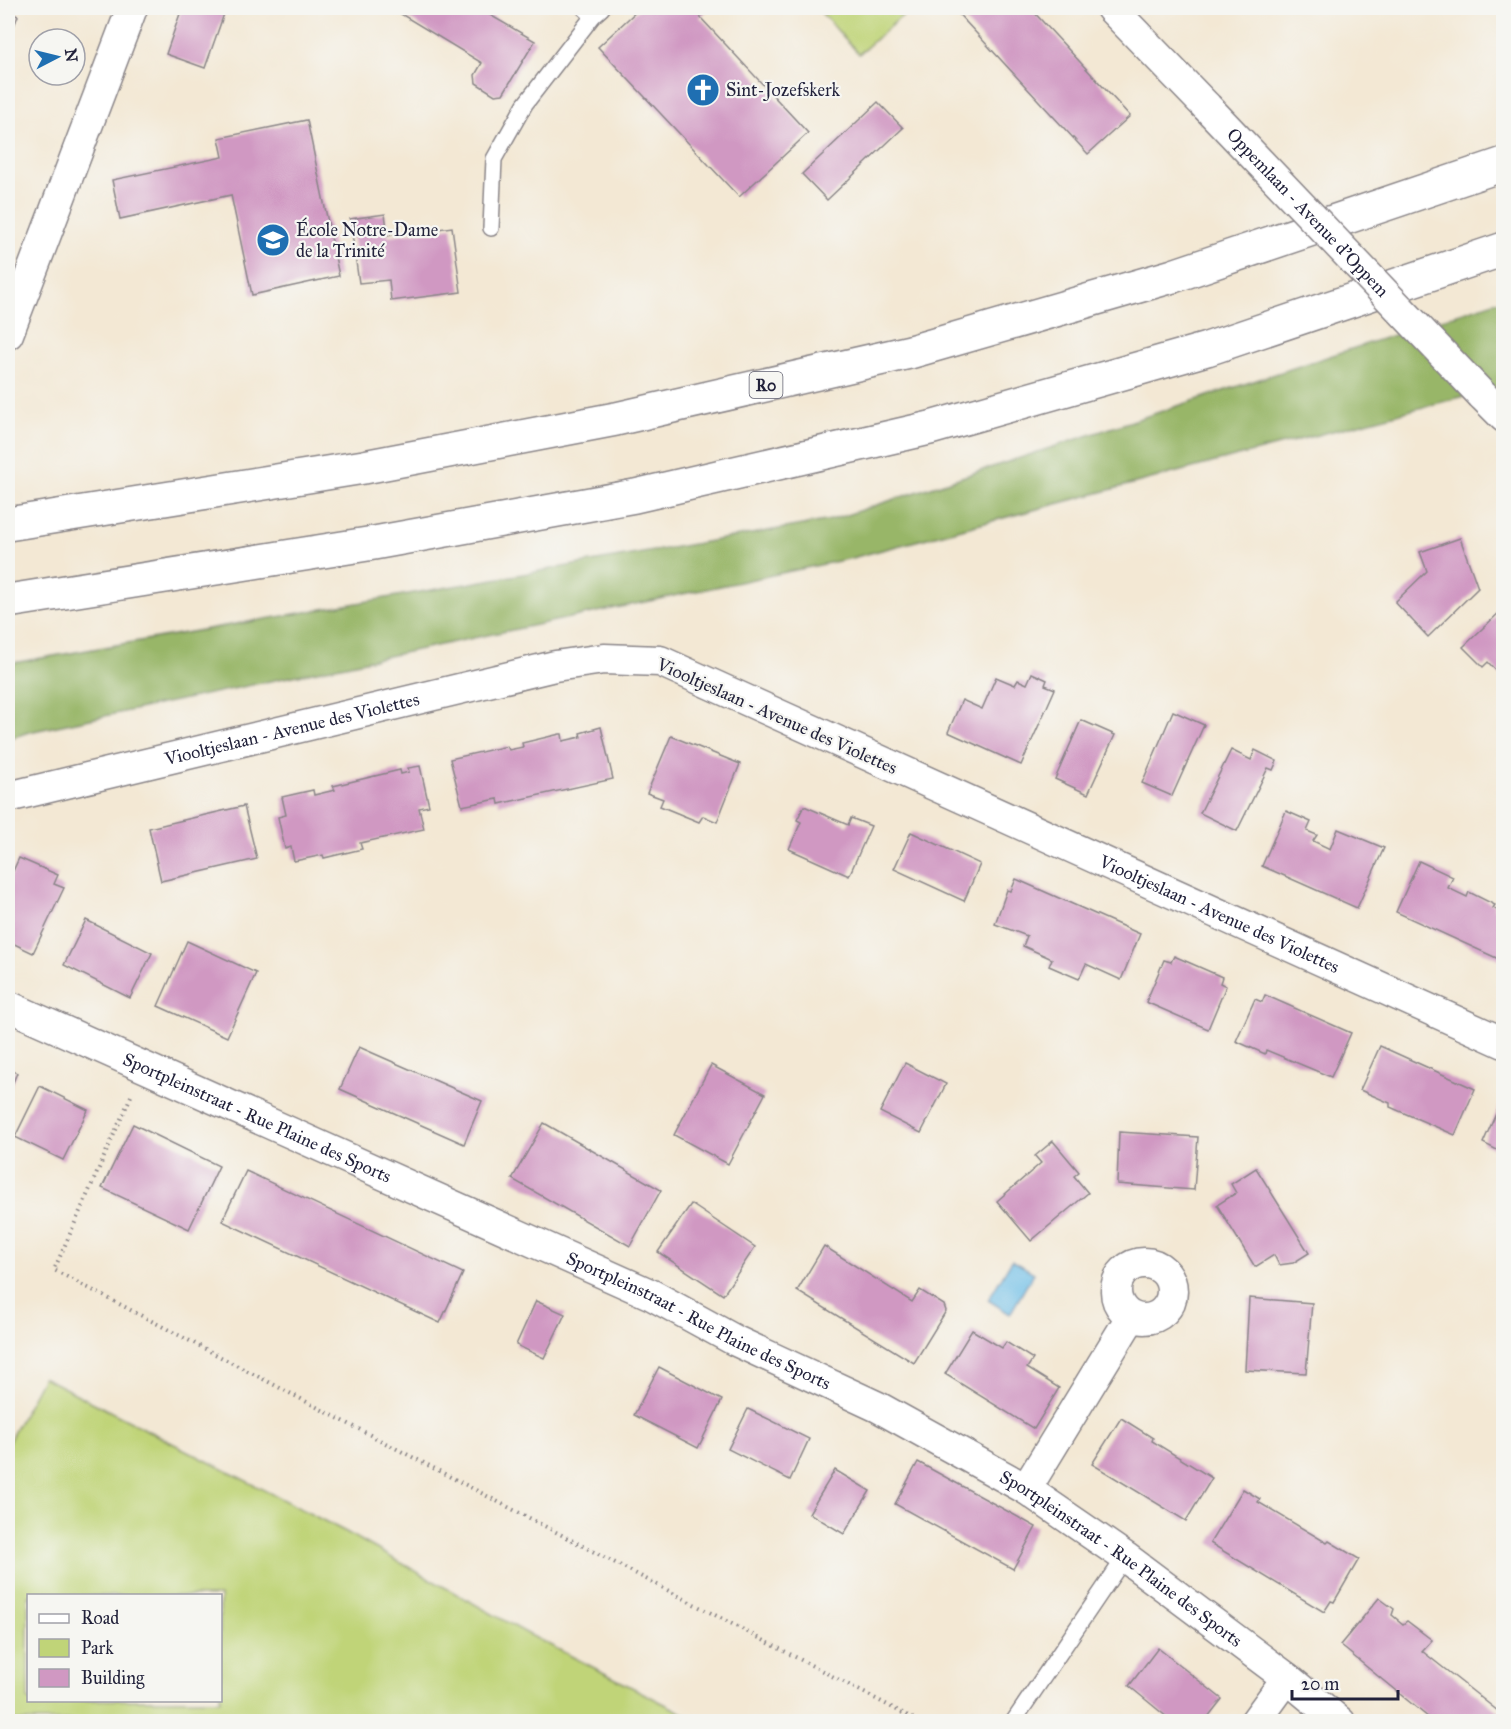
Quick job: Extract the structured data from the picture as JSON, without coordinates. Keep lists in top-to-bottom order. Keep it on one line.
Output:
{"streets":{"highway":["R0"],"street":["Oppemlaan - Avenue d'Oppem","Viooltjeslaan - Avenue des Violettes","Sportpleinstraat - Rue Plaine des Sports"]},"places":{"church":["Sint-Jozefskerk"],"school or university":["École Notre-Dame de la Trinité"]},"legend":["Road","Park","Building"],"scale_bar":"20 m","north":"right"}
